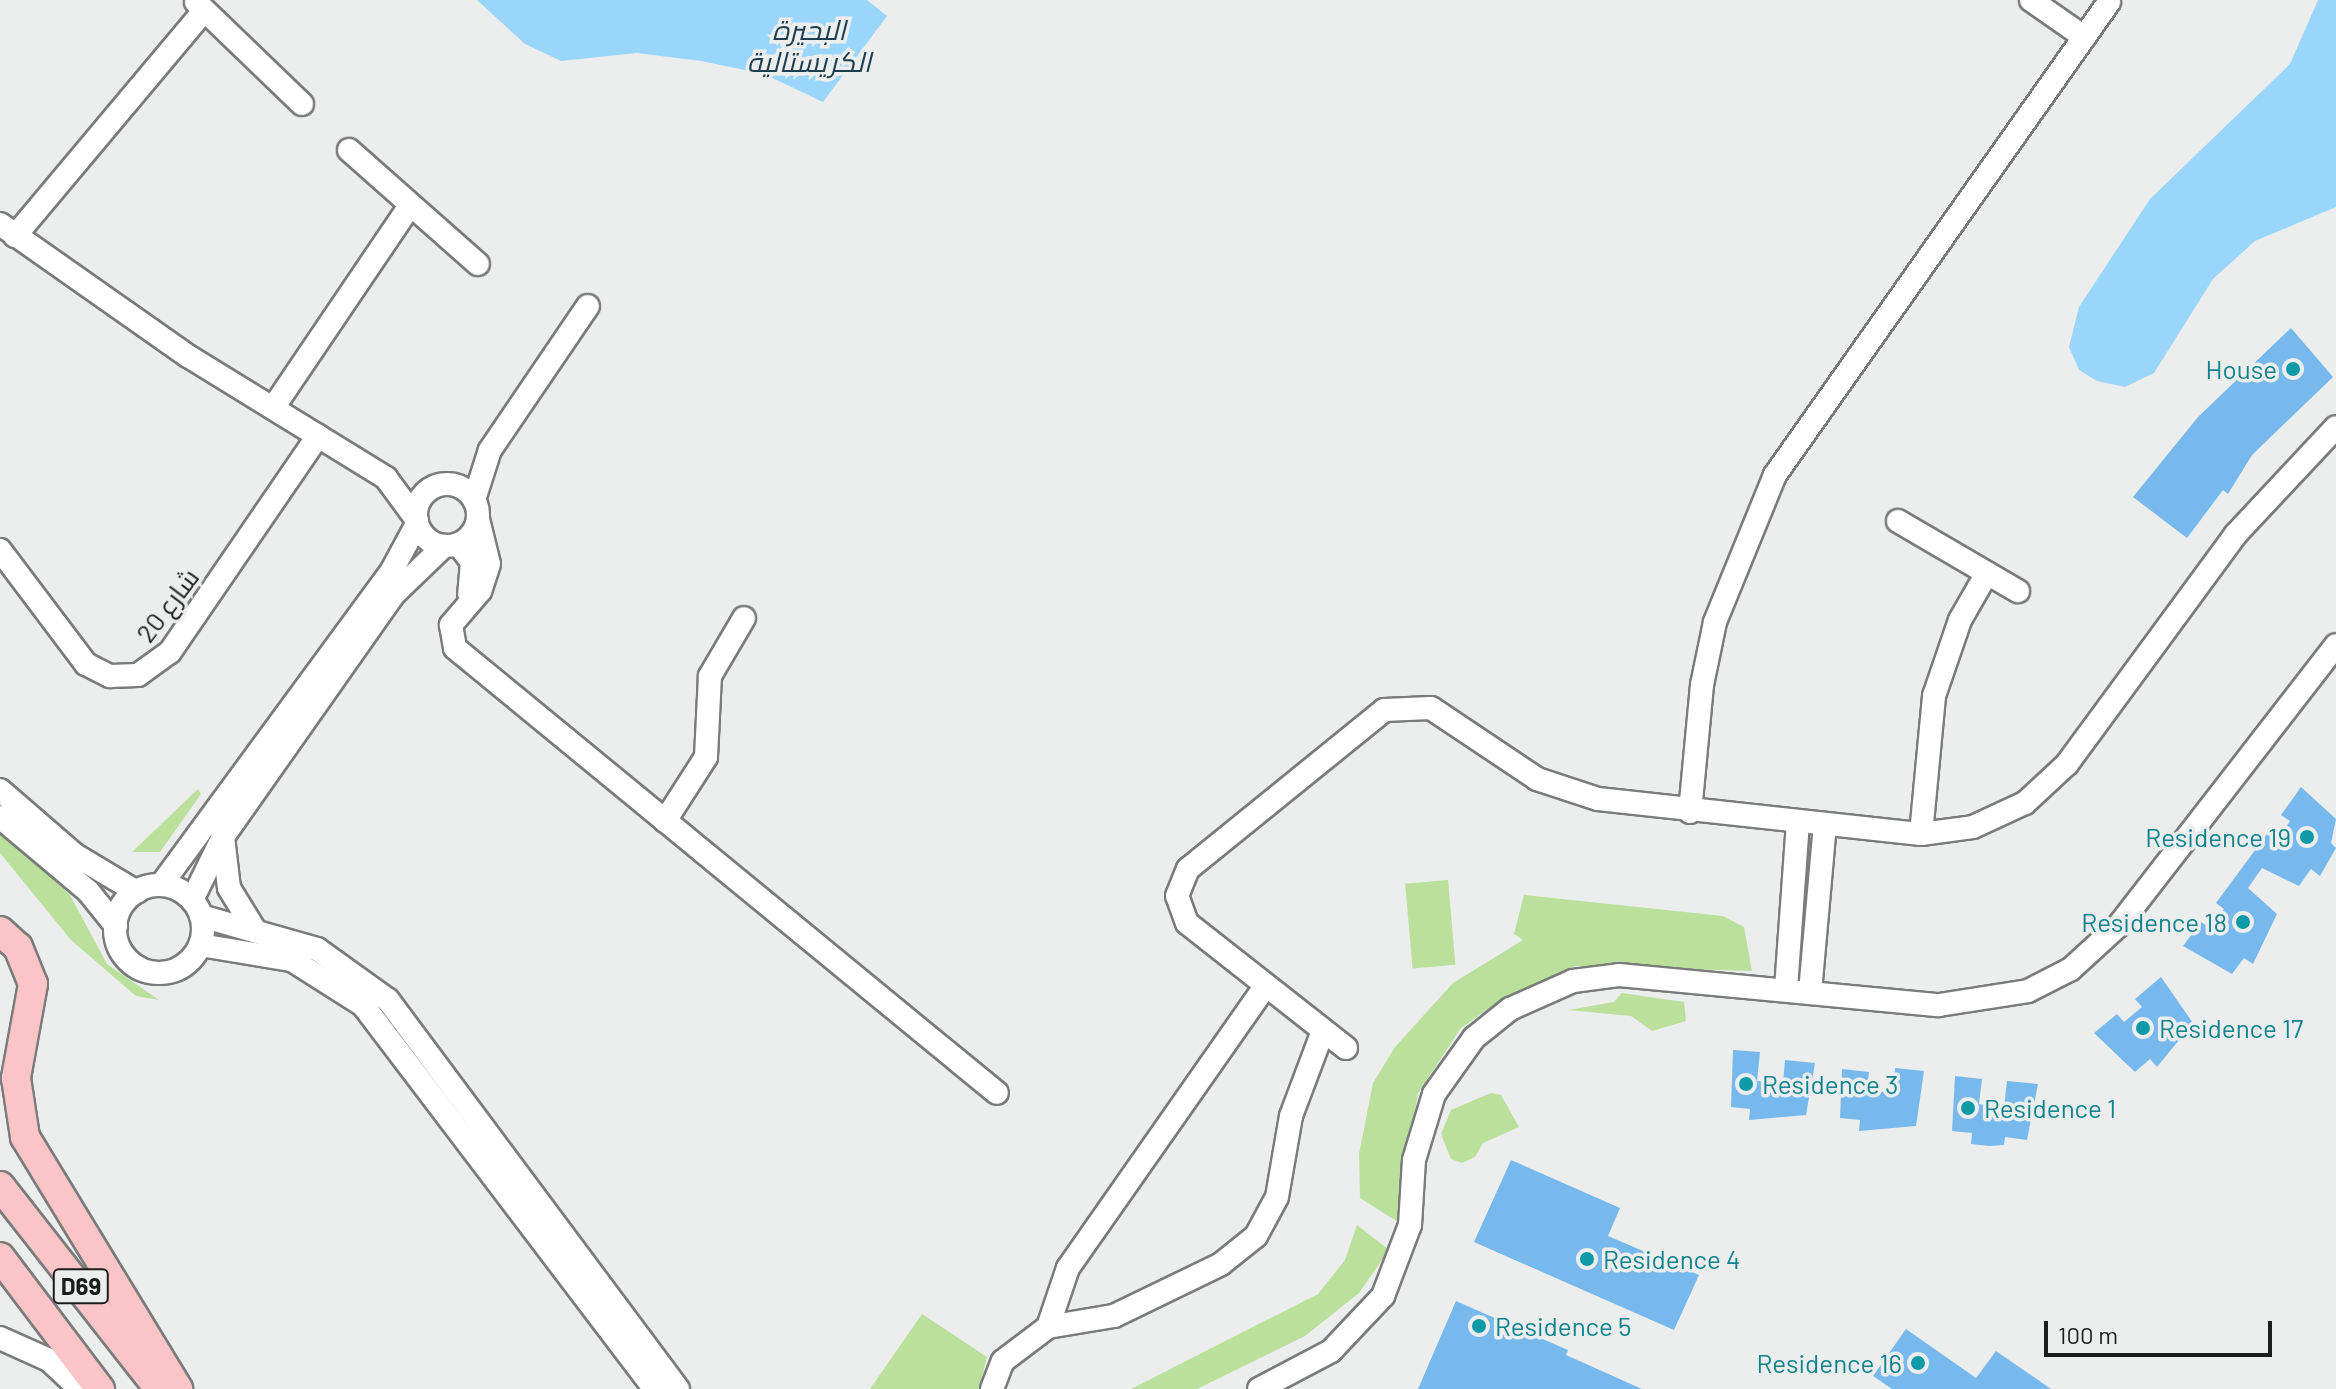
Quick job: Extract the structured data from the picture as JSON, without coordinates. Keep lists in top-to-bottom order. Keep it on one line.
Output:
{"streets":{"main road":["D69"],"street":["شارع 20"]},"water":["البحيرة الكريستالية"],"places":["House","Residence 19","Residence 18","Residence 17","Residence 3","Residence 1","Residence 4","Residence 5","Residence 16"],"scale_bar":"100 m"}
